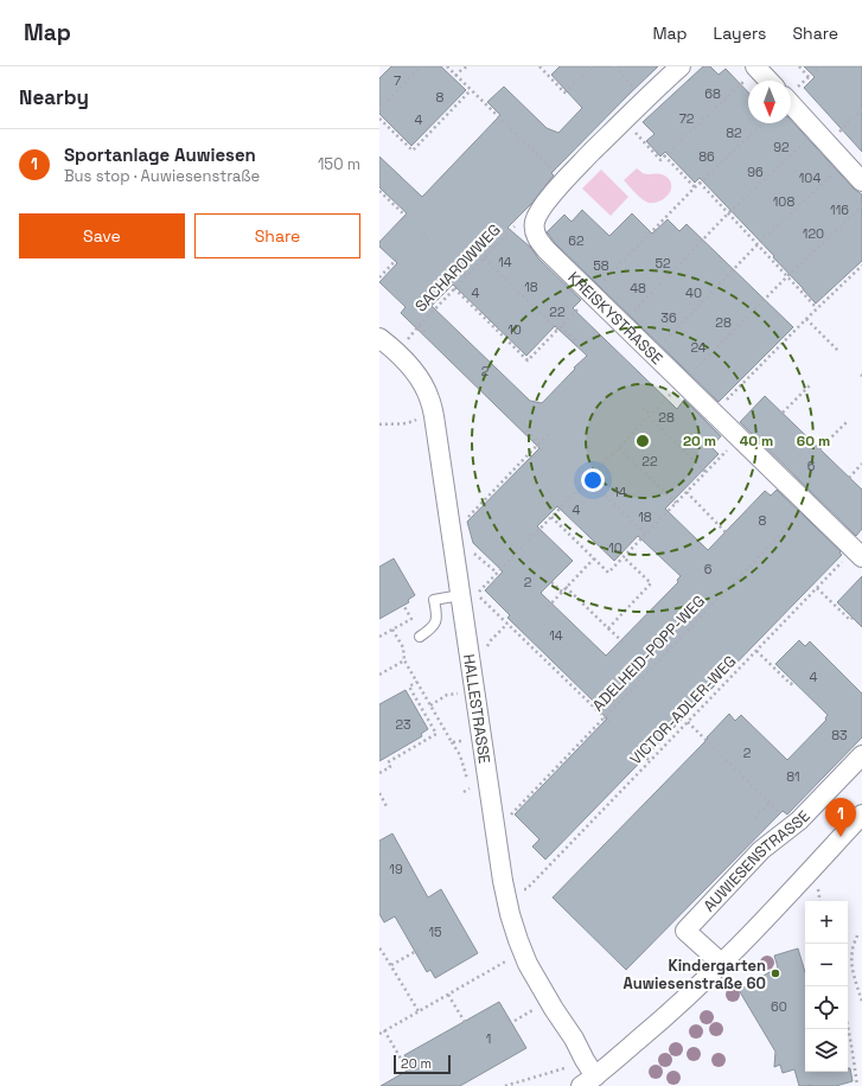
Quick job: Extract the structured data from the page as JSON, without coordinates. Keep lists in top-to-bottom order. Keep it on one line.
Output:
{"streets":{"street":["KREISKYSTRASSE","HALLESTRASSE","AUWIESENSTRASSE"],"path":["SACHAROWWEG","ADELHEID-POPP-WEG","VICTOR-ADLER-WEG"]},"crossings":[["SACHAROWWEG","KREISKYSTRASSE"],["KREISKYSTRASSE","ADELHEID-POPP-WEG"],["KREISKYSTRASSE","VICTOR-ADLER-WEG"]],"places":["Kindergarten Auwiesenstraße 60"],"house_numbers":["7","68","8","72","4","82","92","86","96","104","108","116","120","62","14","52","58","18","48","4","40","22","36","28","10","24","2","28","22","6","14","4","18","8","10","6","2","14","4","23","83","2","81","19","15","60","1"],"scale_bar":"20 m","north":"bottom","page":{"header":"Map","nav":["Map","Layers","Share"],"heading":"Nearby","list":[{"mark":"1","name":"Sportanlage Auwiesen","note":"Bus stop · Auwiesenstraße","value":"150 m"}],"buttons":["Save","Share"],"pins":"1","map_buttons":["+","−"],"scale":"20 m"},"rings":["20 m","40 m","60 m"]}
